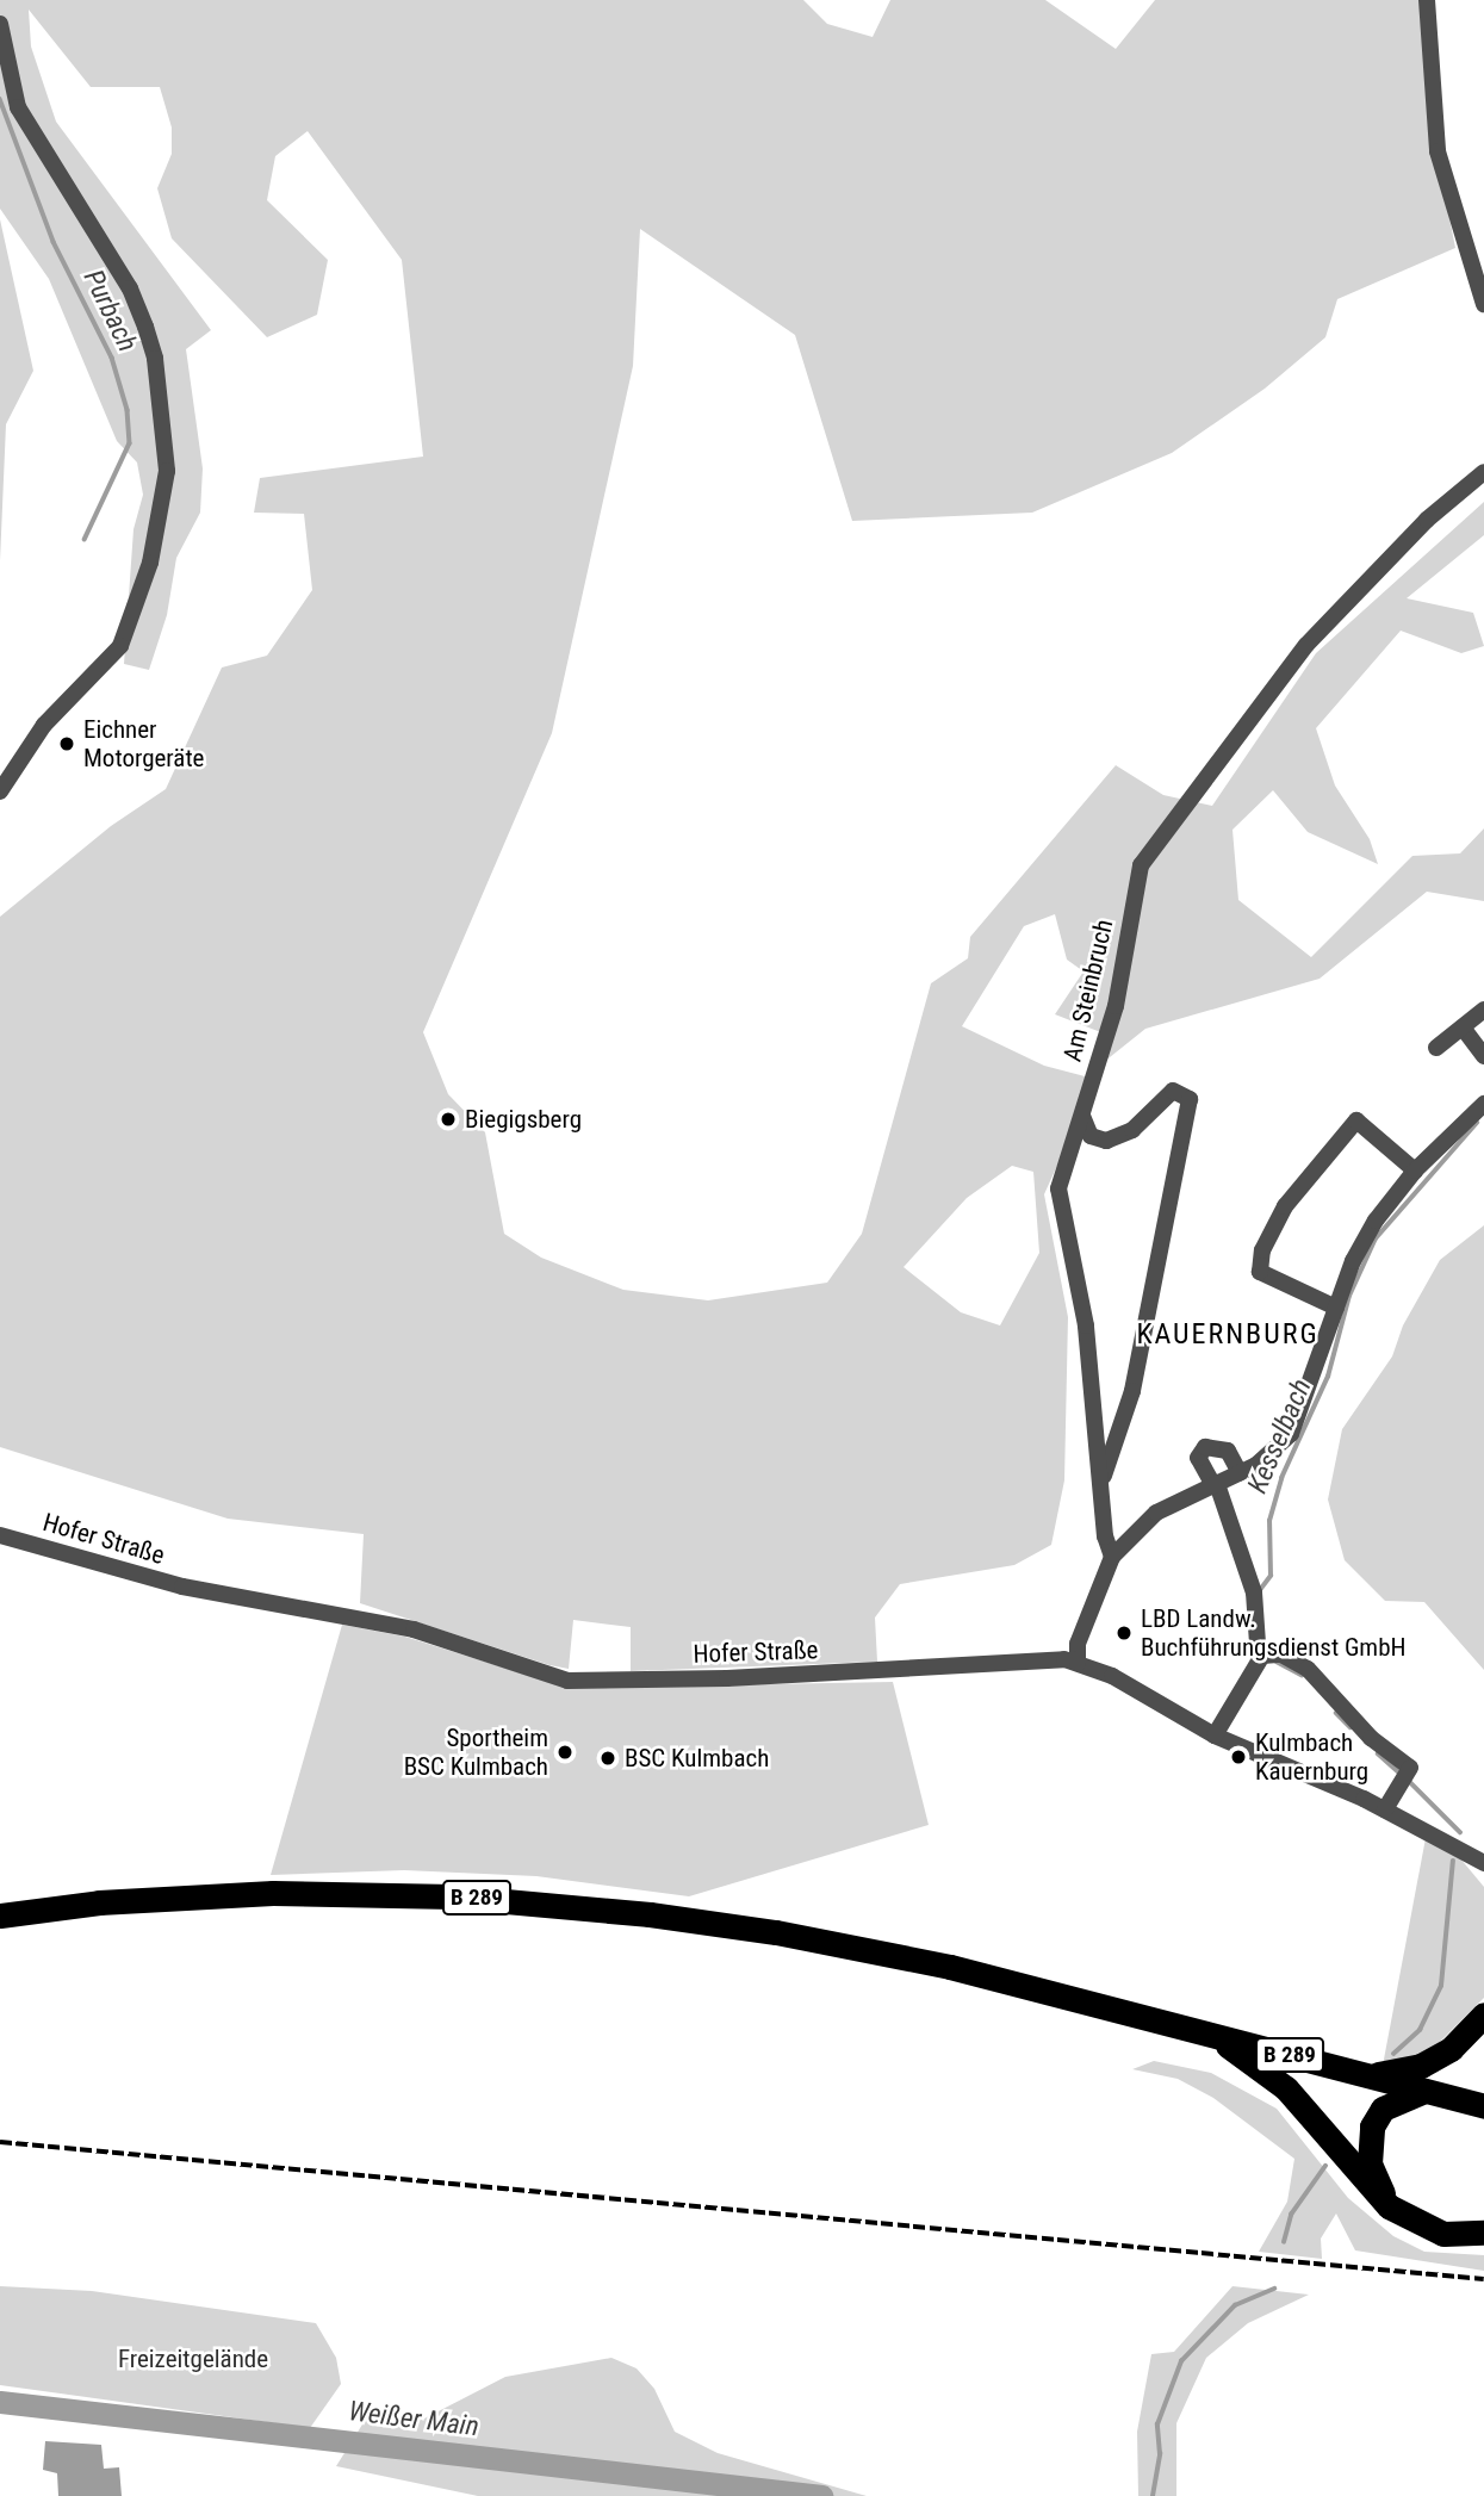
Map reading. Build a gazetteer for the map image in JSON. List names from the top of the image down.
{
  "streets": {
    "highway": ["B 289"],
    "street": ["Am Steinbruch", "Hofer Straße"]
  },
  "districts": ["KAUERNBURG"],
  "water": ["Purbach", "Kesselbach", "Weißer Main"],
  "parks": ["Freizeitgelände"],
  "places": [
    "Eichner Motorgeräte",
    "Biegigsberg",
    "LBD Landw. Buchführungsdienst GmbH",
    "Sportheim BSC Kulmbach",
    "Kulmbach Kauernburg",
    "BSC Kulmbach"
  ]
}
